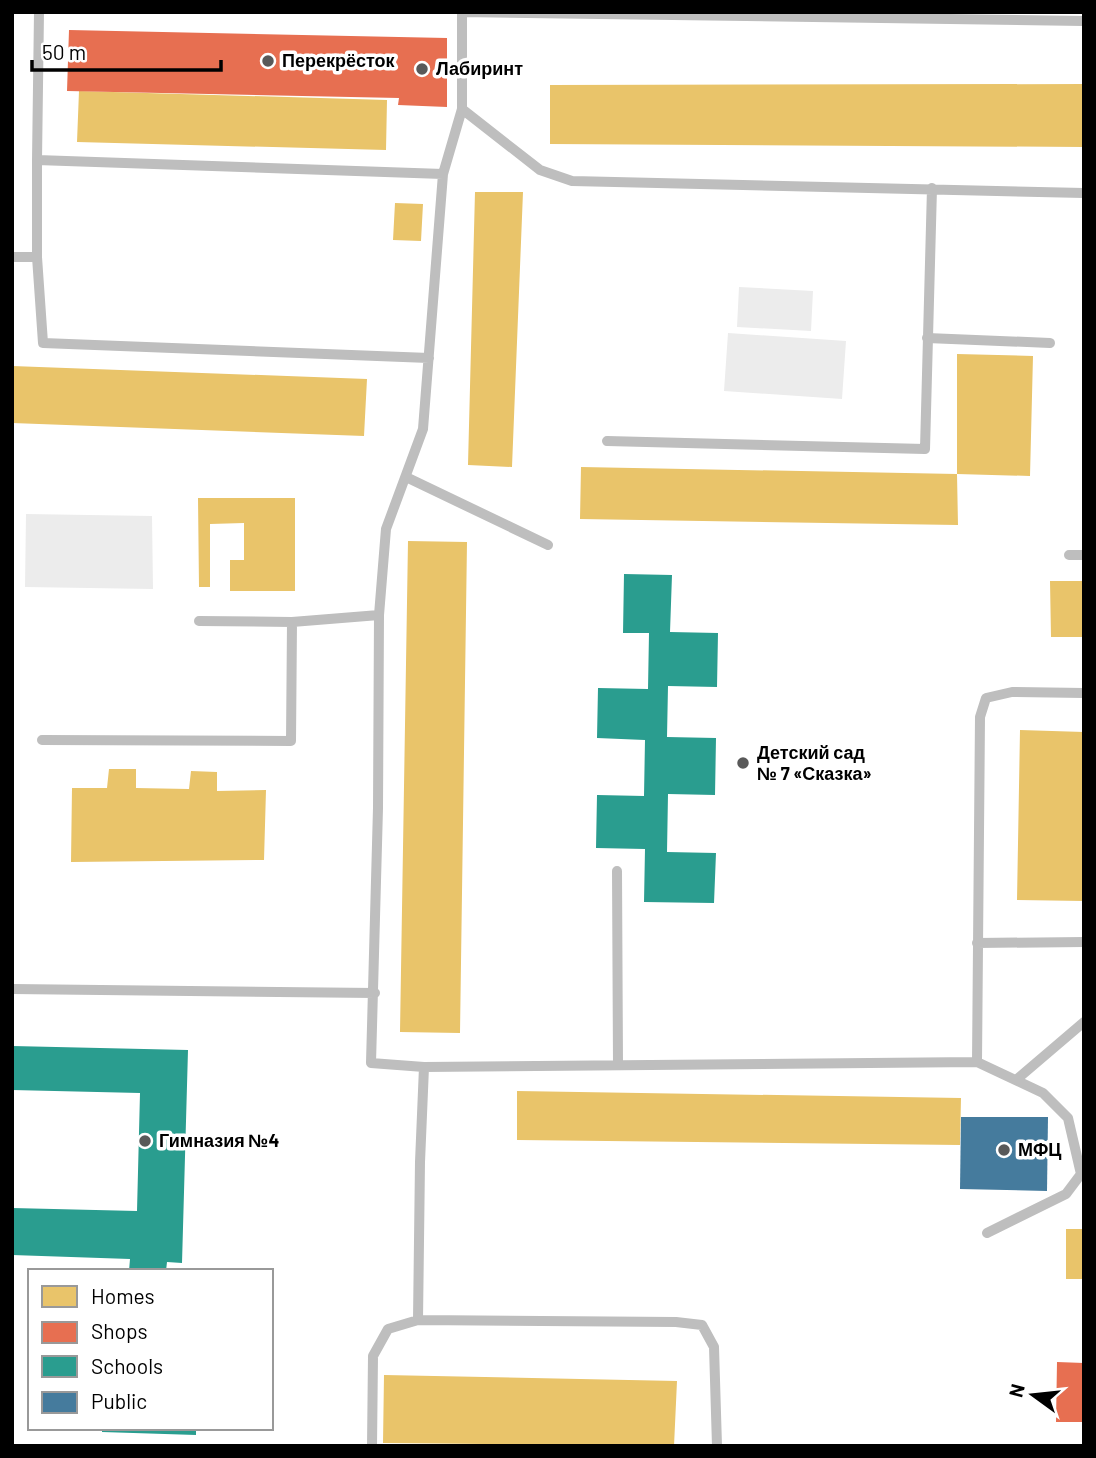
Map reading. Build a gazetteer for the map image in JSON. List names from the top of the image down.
{
  "places": [
    "Перекрёсток",
    "Лабиринт",
    "Детский сад № 7 «Сказка»",
    "Гимназия №4",
    "МФЦ"
  ],
  "legend": [
    "Homes",
    "Shops",
    "Schools",
    "Public"
  ],
  "scale_bar": "50 m",
  "north": "left"
}
